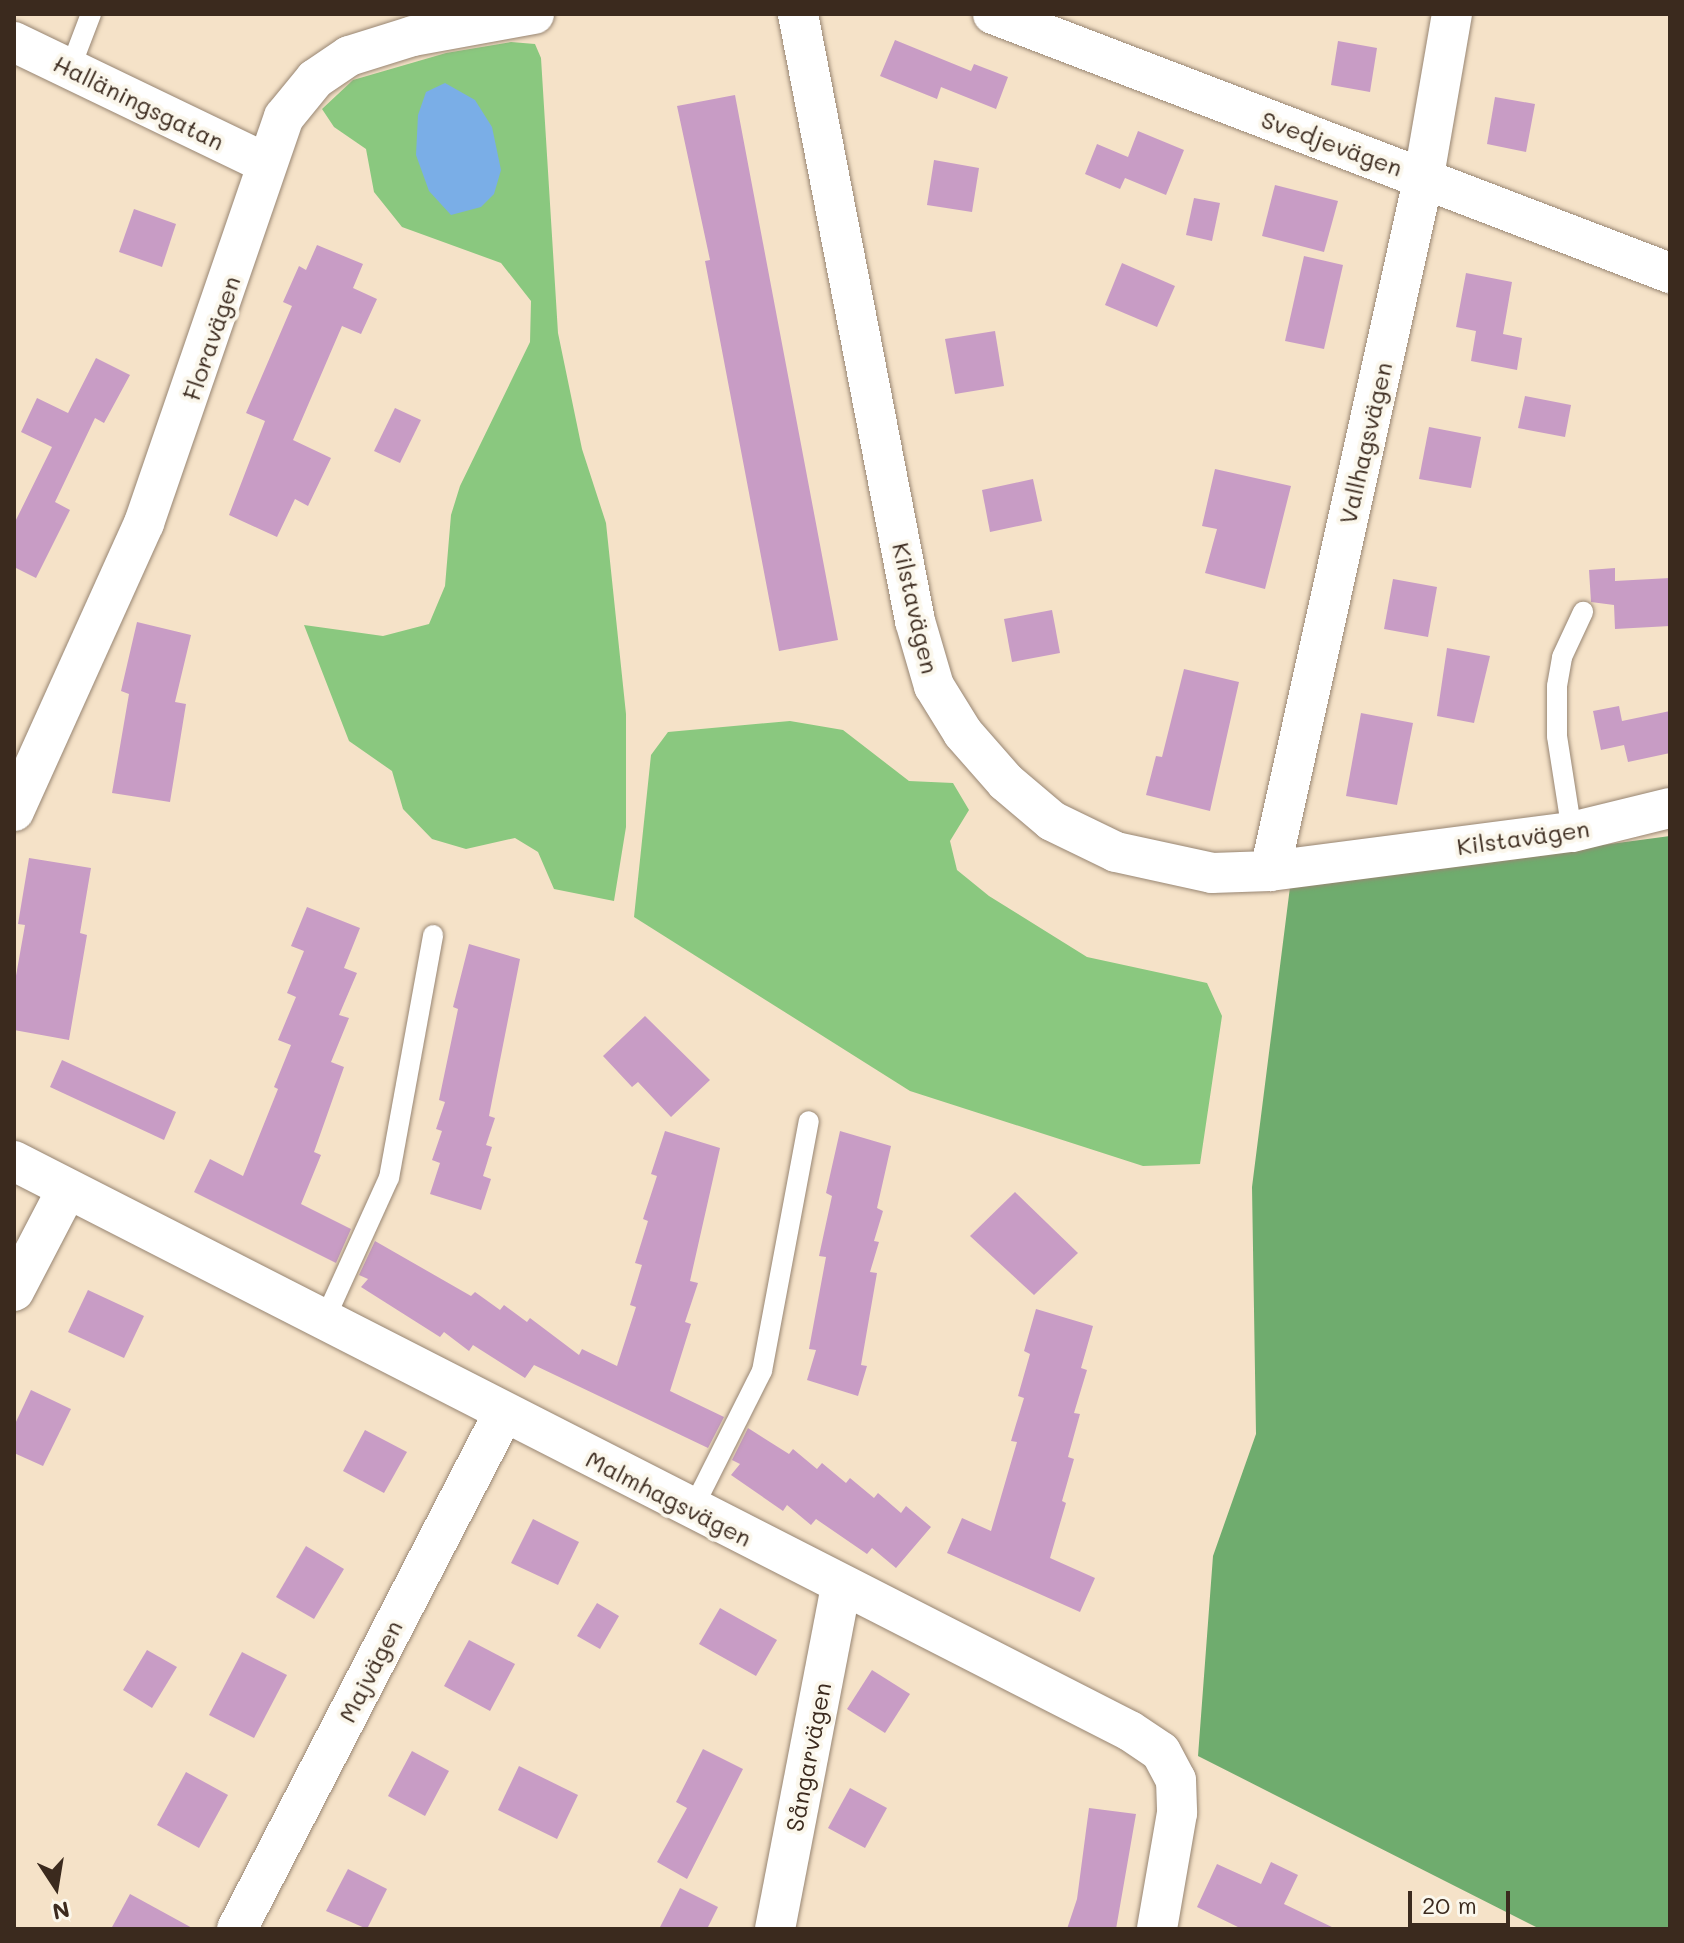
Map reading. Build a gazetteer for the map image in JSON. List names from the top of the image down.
{
  "streets": {
    "street": [
      "Halläningsgatan",
      "Svedjevägen",
      "Floravägen",
      "Vallhagsvägen",
      "Kilstavägen",
      "Malmhagsvägen",
      "Majvägen",
      "Sångarvägen"
    ]
  },
  "crossings": [
    ["Halläningsgatan", "Floravägen"],
    ["Svedjevägen", "Vallhagsvägen"],
    ["Vallhagsvägen", "Kilstavägen"],
    ["Malmhagsvägen", "Majvägen"],
    ["Malmhagsvägen", "Sångarvägen"]
  ],
  "scale_bar": "20 m",
  "north": "bottom"
}
